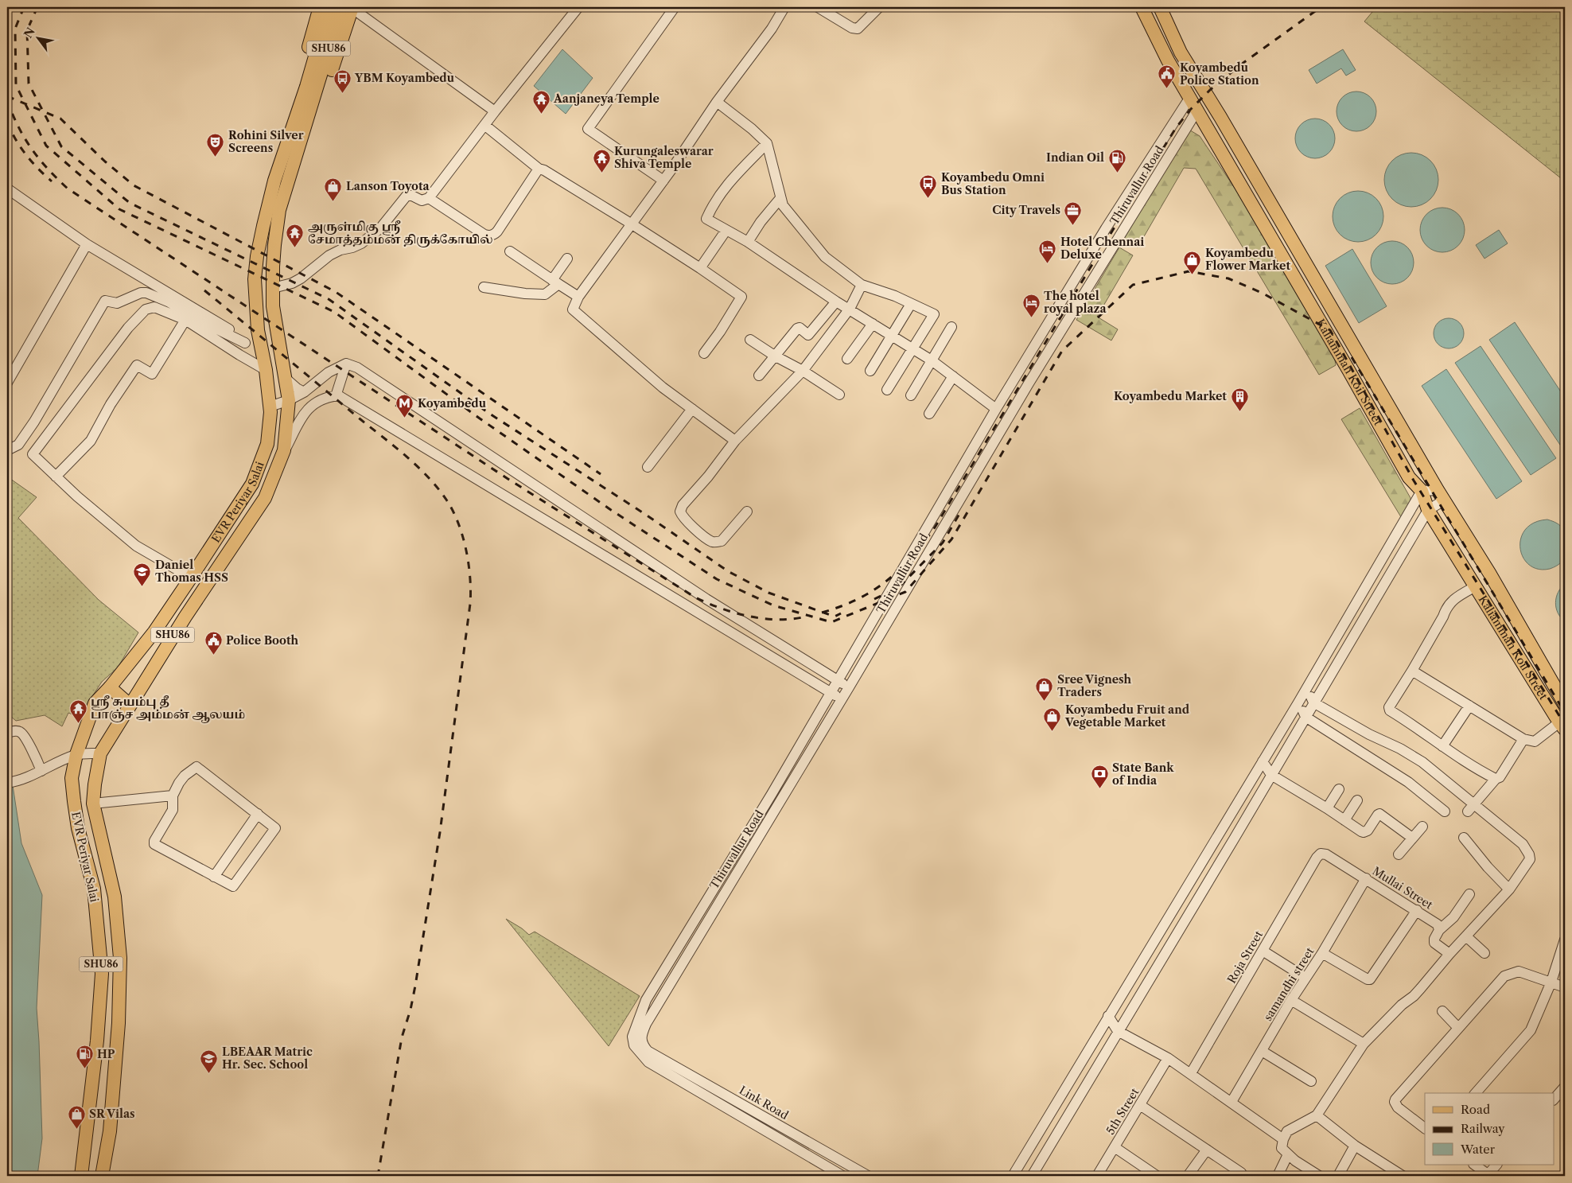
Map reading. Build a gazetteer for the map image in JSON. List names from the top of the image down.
{
  "streets": {
    "main road": ["SHU86", "Kaliamman Koil Street", "EVR Periyar Salai"],
    "street": [
      "Thiruvallur Road",
      "Mullai Street",
      "Roja Street",
      "samandhi street",
      "Link Road",
      "5th Street"
    ]
  },
  "crossings": [
    ["SHU86", "EVR Periyar Salai"],
    ["Thiruvallur Road", "Kaliamman Koil Street"],
    ["Thiruvallur Road", "Link Road"],
    ["Mullai Street", "Roja Street"],
    ["Mullai Street", "samandhi street"]
  ],
  "places": {
    "public building": ["Koyambedu Police Station", "Police Booth"],
    "bus stop": ["YBM Koyambedu", "Koyambedu Omni Bus Station"],
    "temple": [
      "Aanjaneya Temple",
      "Kurungaleswarar Shiva Temple",
      "அருள்மிகு ஸ்ரீ சேமாத்தம்மன் திருக்கோயில்",
      "ஶ்ரீ சுயம்பு தீ பாஞ்ச அம்மன் ஆலயம்"
    ],
    "theatre": ["Rohini Silver Screens"],
    "fuel station": ["Indian Oil", "HP"],
    "shop": [
      "Lanson Toyota",
      "Koyambedu Flower Market",
      "Sree Vignesh Traders",
      "Koyambedu Fruit and Vegetable Market",
      "SR Vilas"
    ],
    "office": ["City Travels"],
    "hotel": ["Hotel Chennai Deluxe", "The hotel royal plaza"],
    "building": ["Koyambedu Market"],
    "metro station": ["Koyambedu"],
    "school or university": ["Daniel Thomas HSS", "LBEAAR Matric Hr. Sec. School"],
    "bank": ["State Bank of India"]
  },
  "legend": ["Road", "Railway", "Water"],
  "north": "top left"
}
